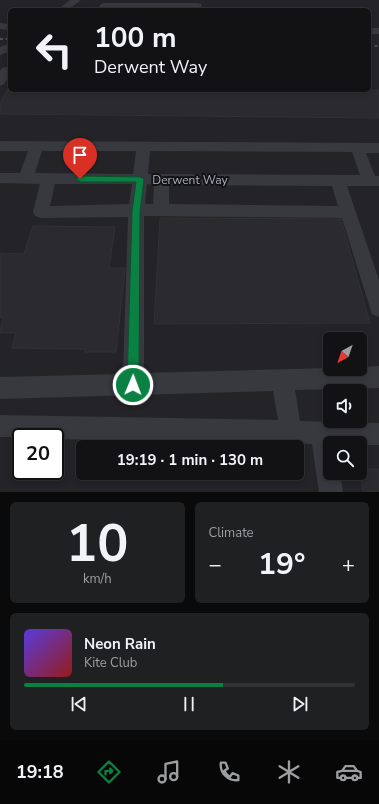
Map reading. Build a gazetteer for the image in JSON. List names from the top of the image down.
{
  "streets": {
    "street": ["Derwent Way"]
  },
  "north": "bottom left",
  "page": {
    "turn": ["100 m", "Derwent Way"],
    "limit": "20",
    "trip": "19:19 · 1 min · 130 m",
    "tile": [
      ["10", "km/h"],
      "Climate"
    ],
    "heat": ["−", "19°", "+"],
    "song": ["Neon Rain", "Kite Club"],
    "tabs": "19:18"
  }
}
